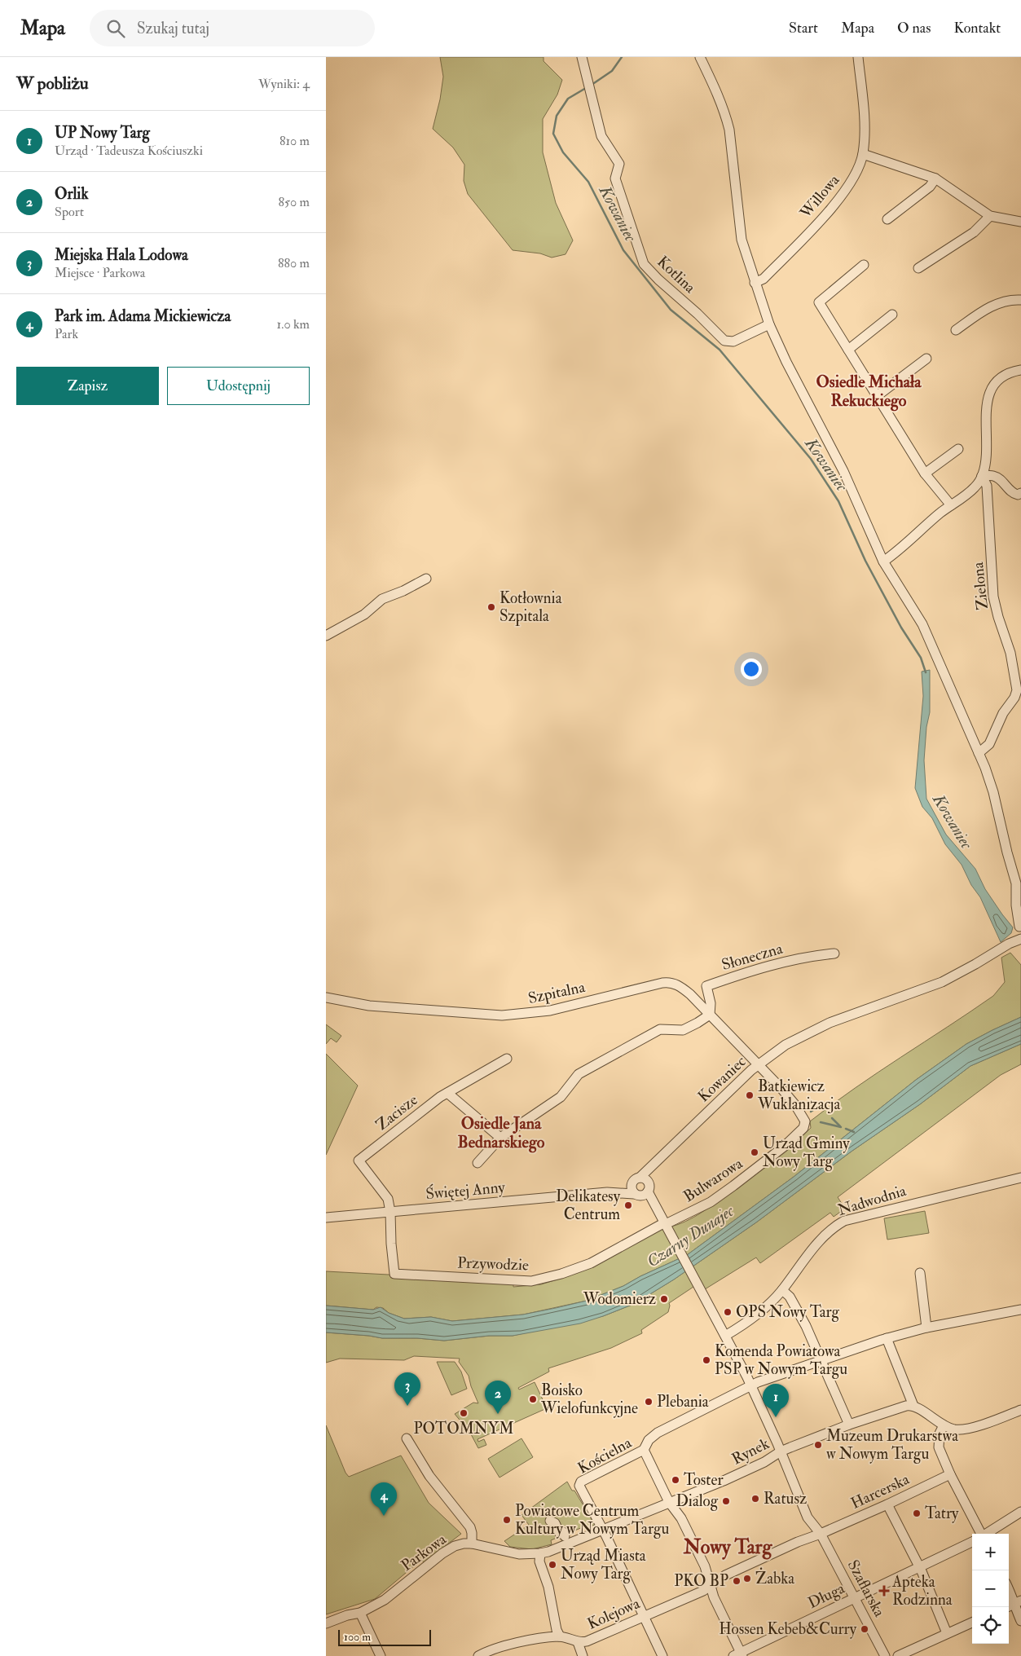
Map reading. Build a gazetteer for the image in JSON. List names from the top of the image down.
{
  "streets": {
    "street": [
      "Willowa",
      "Kotlina",
      "Zielona",
      "Słoneczna",
      "Szpitalna",
      "Kowaniec",
      "Zacisze",
      "Bulwarowa",
      "Świętej Anny",
      "Nadwodnia",
      "Przywodzie",
      "Rynek",
      "Kościelna",
      "Harcerska",
      "Parkowa",
      "Szaflarska",
      "Długa",
      "Kolejowa"
    ]
  },
  "crossings": [
    ["Willowa", "Kowaniec"],
    ["Kotlina", "Kowaniec"],
    ["Zielona", "Kowaniec"],
    ["Słoneczna", "Szpitalna"],
    ["Szpitalna", "Kowaniec"],
    ["Szpitalna", "Bulwarowa"],
    ["Kowaniec", "Bulwarowa"],
    ["Kowaniec", "Świętej Anny"],
    ["Zacisze", "Świętej Anny"],
    ["Zacisze", "Przywodzie"],
    ["Bulwarowa", "Przywodzie"],
    ["Świętej Anny", "Przywodzie"],
    ["Rynek", "Kościelna"],
    ["Rynek", "Harcerska"],
    ["Rynek", "Parkowa"],
    ["Rynek", "Szaflarska"],
    ["Harcerska", "Szaflarska"],
    ["Szaflarska", "Długa"]
  ],
  "districts": ["Osiedle Michała Rekuckiego", "Osiedle Jana Bednarskiego", "Nowy Targ"],
  "water": ["Kowaniec", "Czarny Dunajec"],
  "places": {
    "other": [
      "Kotłownia Szpitala",
      "Batkiewicz Wuklanizacja",
      "Urząd Gminy Nowy Targ",
      "Delikatesy Centrum",
      "Wodomierz",
      "OPS Nowy Targ",
      "Komenda Powiatowa PSP w Nowym Targu",
      "Boisko Wielofunkcyjne",
      "Plebania",
      "POTOMNYM",
      "Muzeum Drukarstwa w Nowym Targu",
      "Toster",
      "Ratusz",
      "Dialog",
      "Tatry",
      "Powiatowe Centrum Kultury w Nowym Targu",
      "Urząd Miasta Nowy Targ",
      "Żabka",
      "PKO BP",
      "Hossen Kebeb&Curry"
    ],
    "health": ["Apteka Rodzinna"]
  },
  "scale_bar": "100 m",
  "page": {
    "header": "Mapa",
    "search": "Szukaj tutaj",
    "nav": [
      "Start",
      "Mapa",
      "O nas",
      "Kontakt"
    ],
    "heading": ["W pobliżu", "Wyniki: 4"],
    "list": [
      {
        "mark": "1",
        "name": "UP Nowy Targ",
        "note": "Urząd · Tadeusza Kościuszki",
        "value": "810 m"
      },
      {
        "mark": "2",
        "name": "Orlik",
        "note": "Sport",
        "value": "850 m"
      },
      {
        "mark": "3",
        "name": "Miejska Hala Lodowa",
        "note": "Miejsce · Parkowa",
        "value": "880 m"
      },
      {
        "mark": "4",
        "name": "Park im. Adama Mickiewicza",
        "note": "Park",
        "value": "1.0 km"
      }
    ],
    "buttons": ["Zapisz", "Udostępnij"],
    "pins": [
      "3",
      "2",
      "1",
      "4"
    ],
    "map_buttons": ["+", "−"],
    "scale": "100 m"
  }
}
